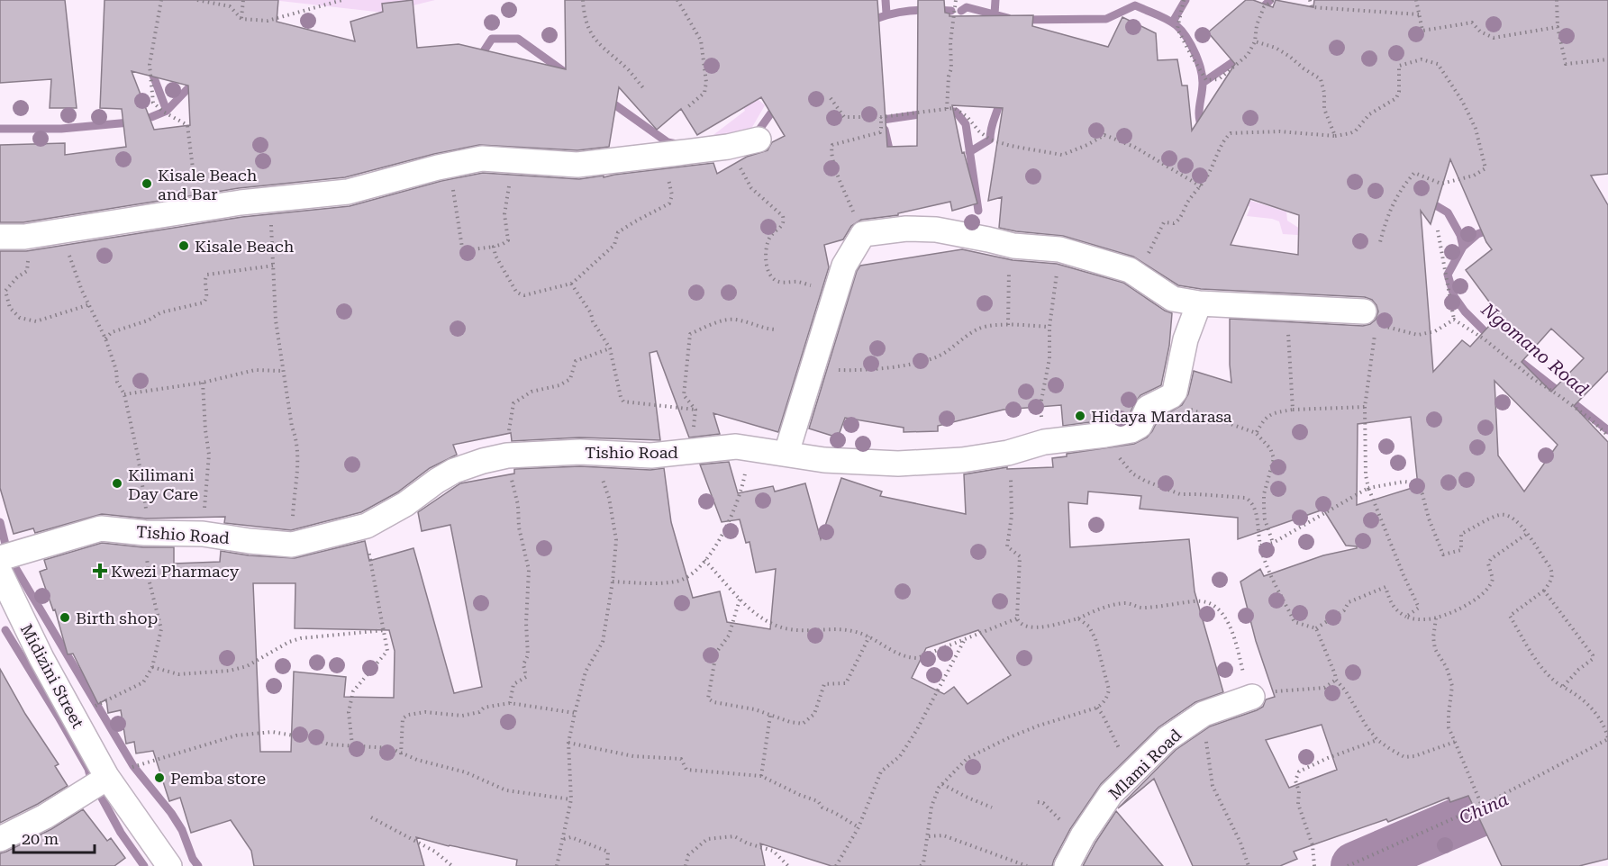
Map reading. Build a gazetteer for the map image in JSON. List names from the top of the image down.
{
  "streets": {
    "street": ["Tishio Road", "Midizini Street", "Mlami Road"]
  },
  "water": ["Ngomano Road", "China"],
  "places": {
    "other": [
      "Kisale Beach and Bar",
      "Kisale Beach",
      "Hidaya Mardarasa",
      "Kilimani Day Care",
      "Birth shop",
      "Pemba store"
    ],
    "health": ["Kwezi Pharmacy"]
  },
  "scale_bar": "20 m"
}
